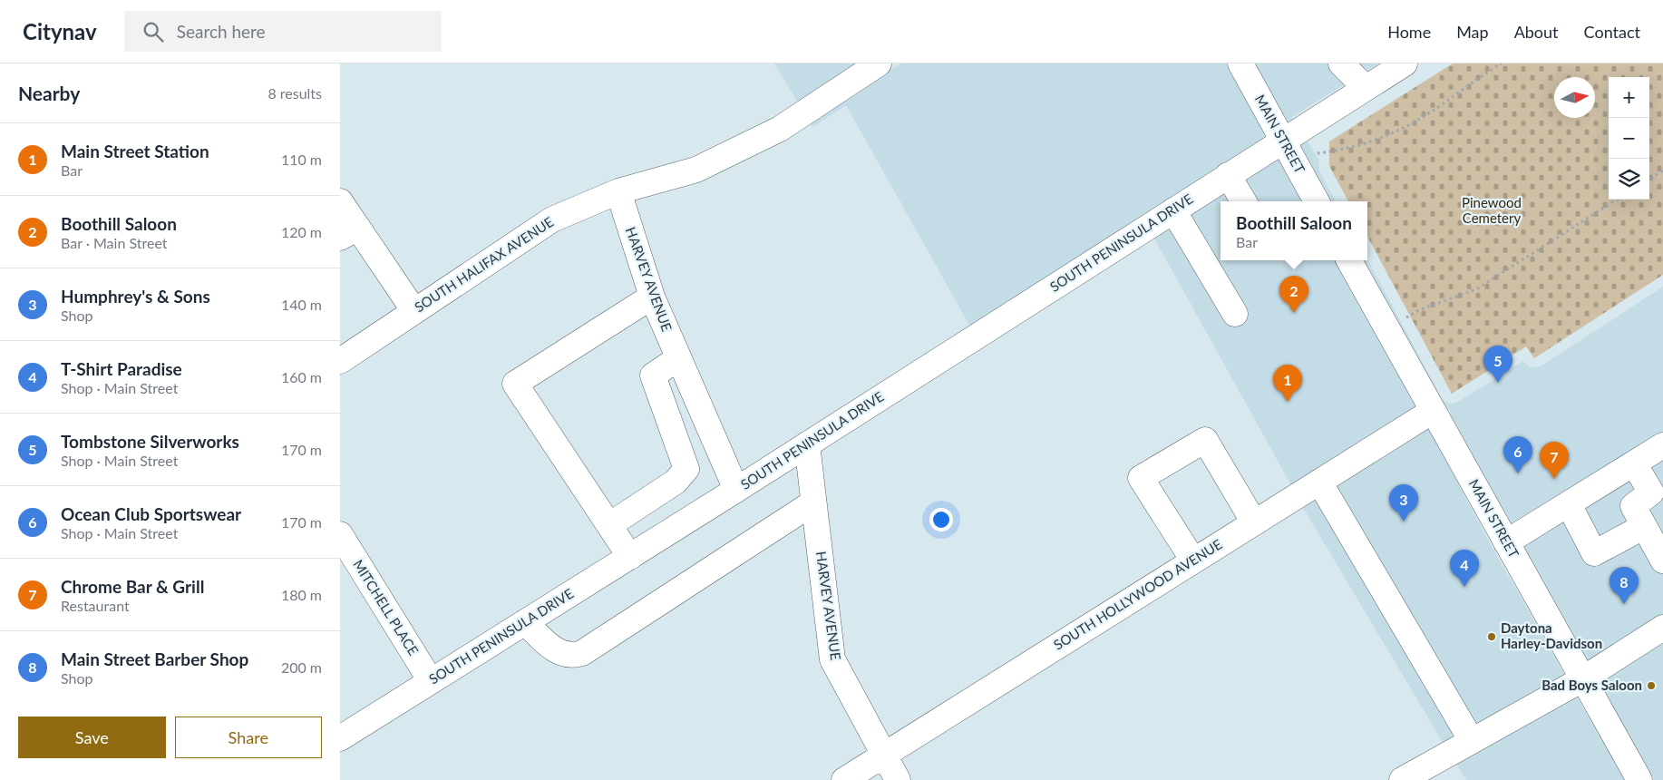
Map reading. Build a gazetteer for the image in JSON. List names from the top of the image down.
{
  "streets": {
    "street": [
      "MAIN STREET",
      "SOUTH PENINSULA DRIVE",
      "SOUTH HALIFAX AVENUE",
      "HARVEY AVENUE",
      "SOUTH HOLLYWOOD AVENUE",
      "MITCHELL PLACE"
    ]
  },
  "crossings": [
    ["MAIN STREET", "SOUTH PENINSULA DRIVE"],
    ["MAIN STREET", "SOUTH HOLLYWOOD AVENUE"],
    ["SOUTH PENINSULA DRIVE", "HARVEY AVENUE"],
    ["SOUTH PENINSULA DRIVE", "MITCHELL PLACE"],
    ["SOUTH HALIFAX AVENUE", "HARVEY AVENUE"],
    ["HARVEY AVENUE", "SOUTH HOLLYWOOD AVENUE"]
  ],
  "parks": ["Pinewood Cemetery"],
  "places": ["Daytona Harley-Davidson", "Bad Boys Saloon"],
  "north": "right",
  "page": {
    "header": "Citynav",
    "search": "Search here",
    "nav": [
      "Home",
      "Map",
      "About",
      "Contact"
    ],
    "heading": ["Nearby", "8 results"],
    "map_buttons": ["+", "−"],
    "list": [
      {
        "mark": "1",
        "name": "Main Street Station",
        "note": "Bar",
        "value": "110 m"
      },
      {
        "mark": "2",
        "name": "Boothill Saloon",
        "note": "Bar · Main Street",
        "value": "120 m"
      },
      {
        "mark": "3",
        "name": "Humphrey's & Sons",
        "note": "Shop",
        "value": "140 m"
      },
      {
        "mark": "4",
        "name": "T-Shirt Paradise",
        "note": "Shop · Main Street",
        "value": "160 m"
      },
      {
        "mark": "5",
        "name": "Tombstone Silverworks",
        "note": "Shop · Main Street",
        "value": "170 m"
      },
      {
        "mark": "6",
        "name": "Ocean Club Sportswear",
        "note": "Shop · Main Street",
        "value": "170 m"
      },
      {
        "mark": "7",
        "name": "Chrome Bar & Grill",
        "note": "Restaurant",
        "value": "180 m"
      },
      {
        "mark": "8",
        "name": "Main Street Barber Shop",
        "note": "Shop",
        "value": "200 m"
      }
    ],
    "popup": ["Boothill Saloon", "Bar"],
    "pins": [
      "2",
      "5",
      "1",
      "6",
      "7",
      "3",
      "4",
      "8"
    ],
    "buttons": ["Save", "Share"]
  }
}
